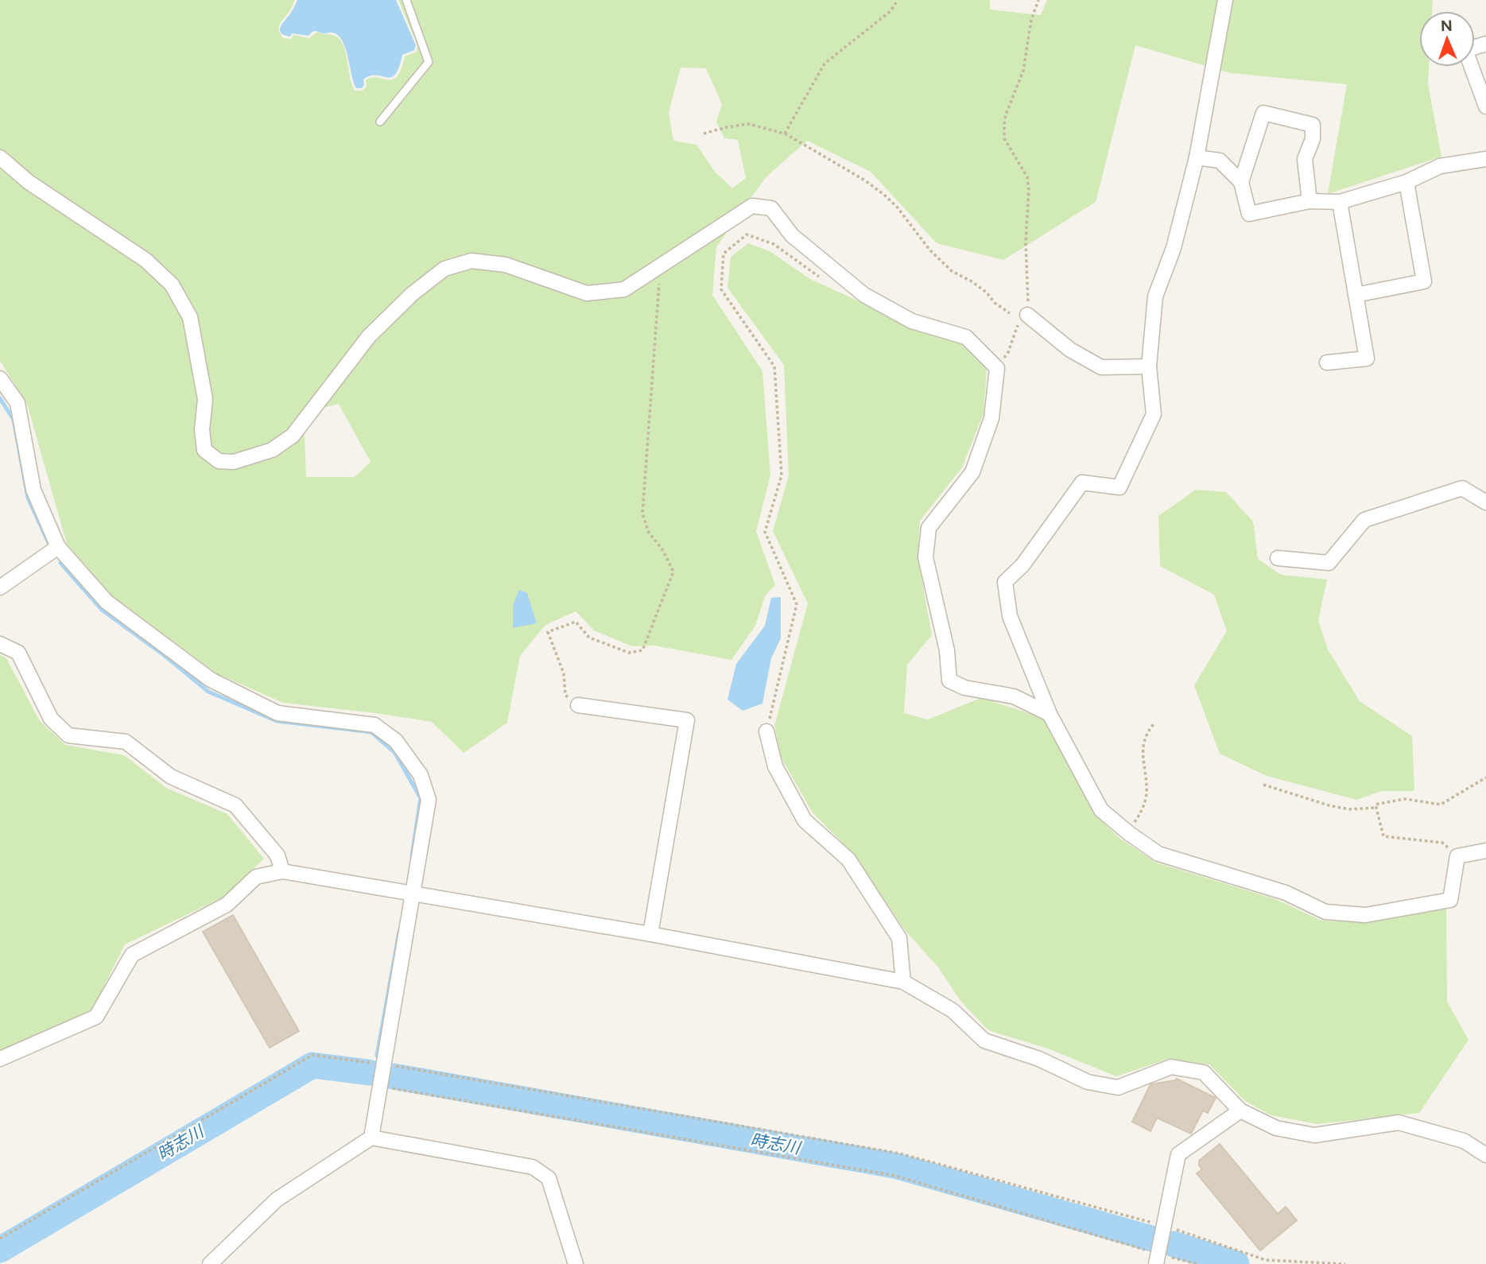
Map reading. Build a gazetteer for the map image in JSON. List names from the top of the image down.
{
  "water": ["時志川"],
  "north": "top"
}
